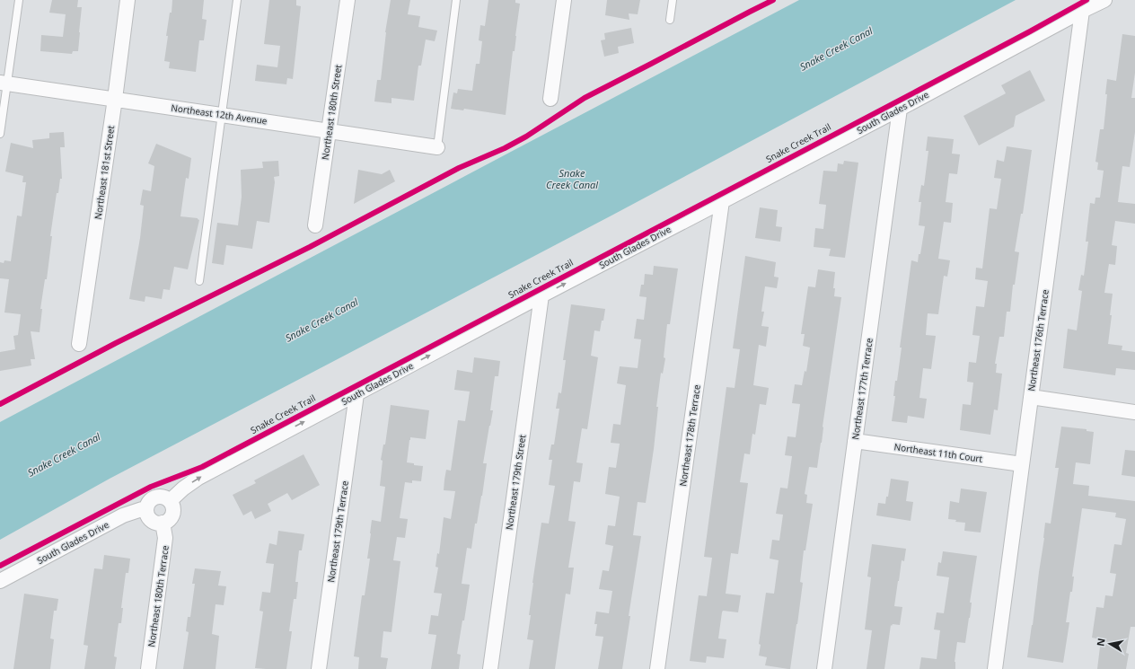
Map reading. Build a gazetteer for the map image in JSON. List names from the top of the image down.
{
  "streets": {
    "street": [
      "Northeast 180th Street",
      "South Glades Drive",
      "Northeast 12th Avenue",
      "Northeast 181st Street",
      "Northeast 176th Terrace",
      "Northeast 177th Terrace",
      "Northeast 178th Terrace",
      "Northeast 11th Court",
      "Northeast 179th Street",
      "Northeast 179th Terrace",
      "Northeast 180th Terrace"
    ],
    "cycle path": ["Snake Creek Trail"]
  },
  "crossings": [
    ["Northeast 180th Street", "Northeast 12th Avenue"],
    ["South Glades Drive", "Northeast 176th Terrace"],
    ["South Glades Drive", "Northeast 177th Terrace"],
    ["South Glades Drive", "Northeast 178th Terrace"],
    ["South Glades Drive", "Northeast 179th Street"],
    ["South Glades Drive", "Northeast 179th Terrace"],
    ["South Glades Drive", "Northeast 180th Terrace"],
    ["Northeast 12th Avenue", "Northeast 181st Street"],
    ["Northeast 176th Terrace", "Northeast 11th Court"],
    ["Northeast 177th Terrace", "Northeast 11th Court"]
  ],
  "one_way": ["South Glades Drive"],
  "water": ["Snake Creek Canal"],
  "north": "left"
}
